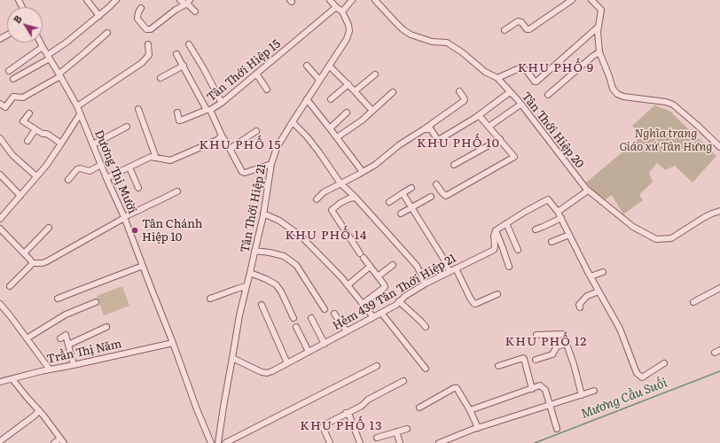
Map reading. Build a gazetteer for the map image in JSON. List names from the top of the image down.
{
  "streets": {
    "street": [
      "Tân Thới Hiệp 15",
      "Tân Thới Hiệp 20",
      "Dương Thị Mười",
      "Tân Thới Hiệp 21",
      "Hẻm 439 Tân Thới Hiệp 21",
      "Trần Thị Năm"
    ]
  },
  "crossings": [
    ["Tân Thới Hiệp 15", "Tân Thới Hiệp 21"],
    ["Dương Thị Mười", "Trần Thị Năm"],
    ["Tân Thới Hiệp 21", "Hẻm 439 Tân Thới Hiệp 21"]
  ],
  "districts": [
    "KHU PHỐ 9",
    "KHU PHỐ 10",
    "KHU PHỐ 15",
    "KHU PHỐ 14",
    "KHU PHỐ 12",
    "KHU PHỐ 13"
  ],
  "water": ["Mương Cầu Suối"],
  "parks": ["Nghĩa trang Giáo xứ Tân Hưng"],
  "places": ["Tân Chánh Hiệp 10"],
  "north": "top left"
}
